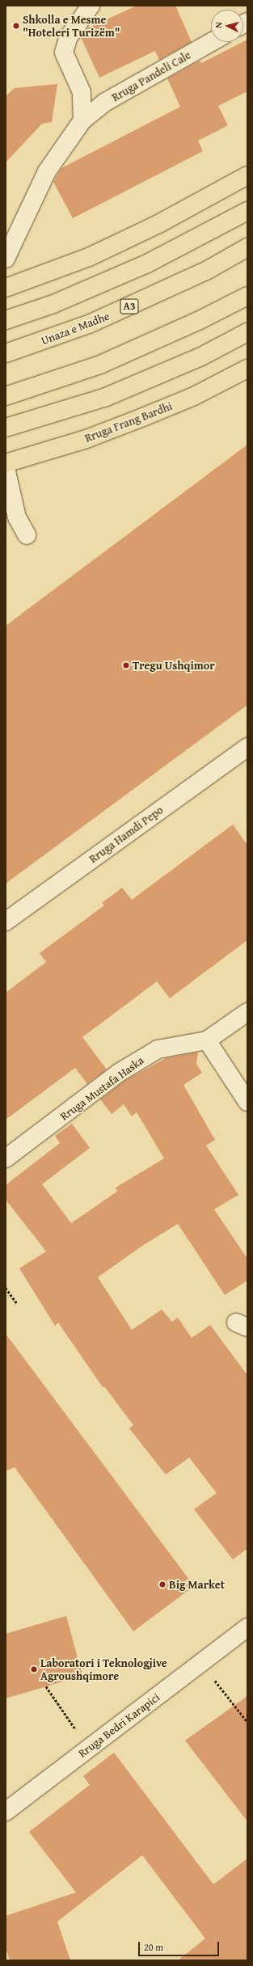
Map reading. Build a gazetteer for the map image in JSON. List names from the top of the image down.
{
  "streets": {
    "main road": ["A3", "Unaza e Madhe", "Rruga Frang Bardhi"],
    "street": [
      "Rruga Pandeli Cale",
      "Rruga Hamdi Pepo",
      "Rruga Mustafa Haska",
      "Rruga Bedri Karapici"
    ]
  },
  "places": [
    "Shkolla e Mesme \"Hoteleri Turizëm\"",
    "Tregu Ushqimor",
    "Big Market",
    "Laboratori i Teknologjive Agroushqimore"
  ],
  "scale_bar": "20 m",
  "north": "left"
}
